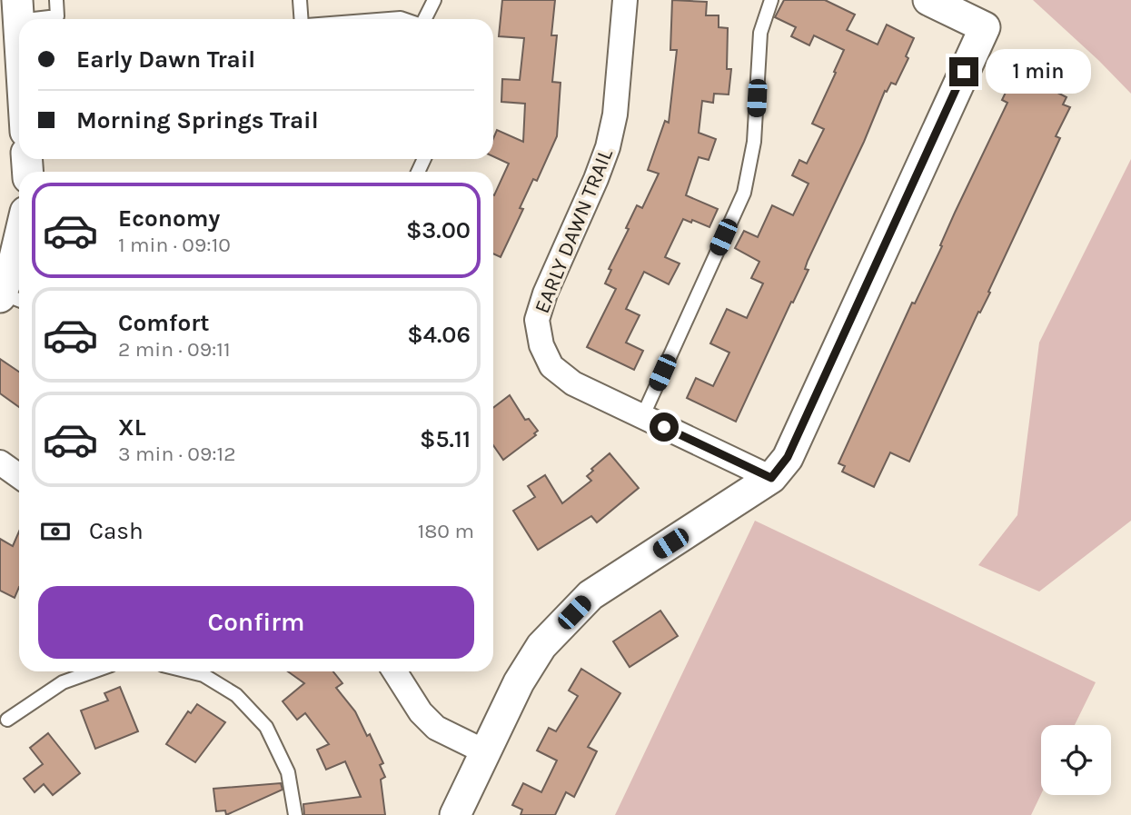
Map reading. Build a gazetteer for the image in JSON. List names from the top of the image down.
{
  "streets": {
    "street": ["EARLY DAWN TRAIL"]
  },
  "page": {
    "banner": ["Early Dawn Trail", "Morning Springs Trail"],
    "bubble": "1 min",
    "list": [
      {
        "name": "Economy",
        "note": "1 min · 09:10",
        "value": "$3.00"
      },
      {
        "name": "Comfort",
        "note": "2 min · 09:11",
        "value": "$4.06"
      },
      {
        "name": "XL",
        "note": "3 min · 09:12",
        "value": "$5.11"
      }
    ],
    "pay": ["Cash", "180 m"],
    "buttons": "Confirm"
  }
}
